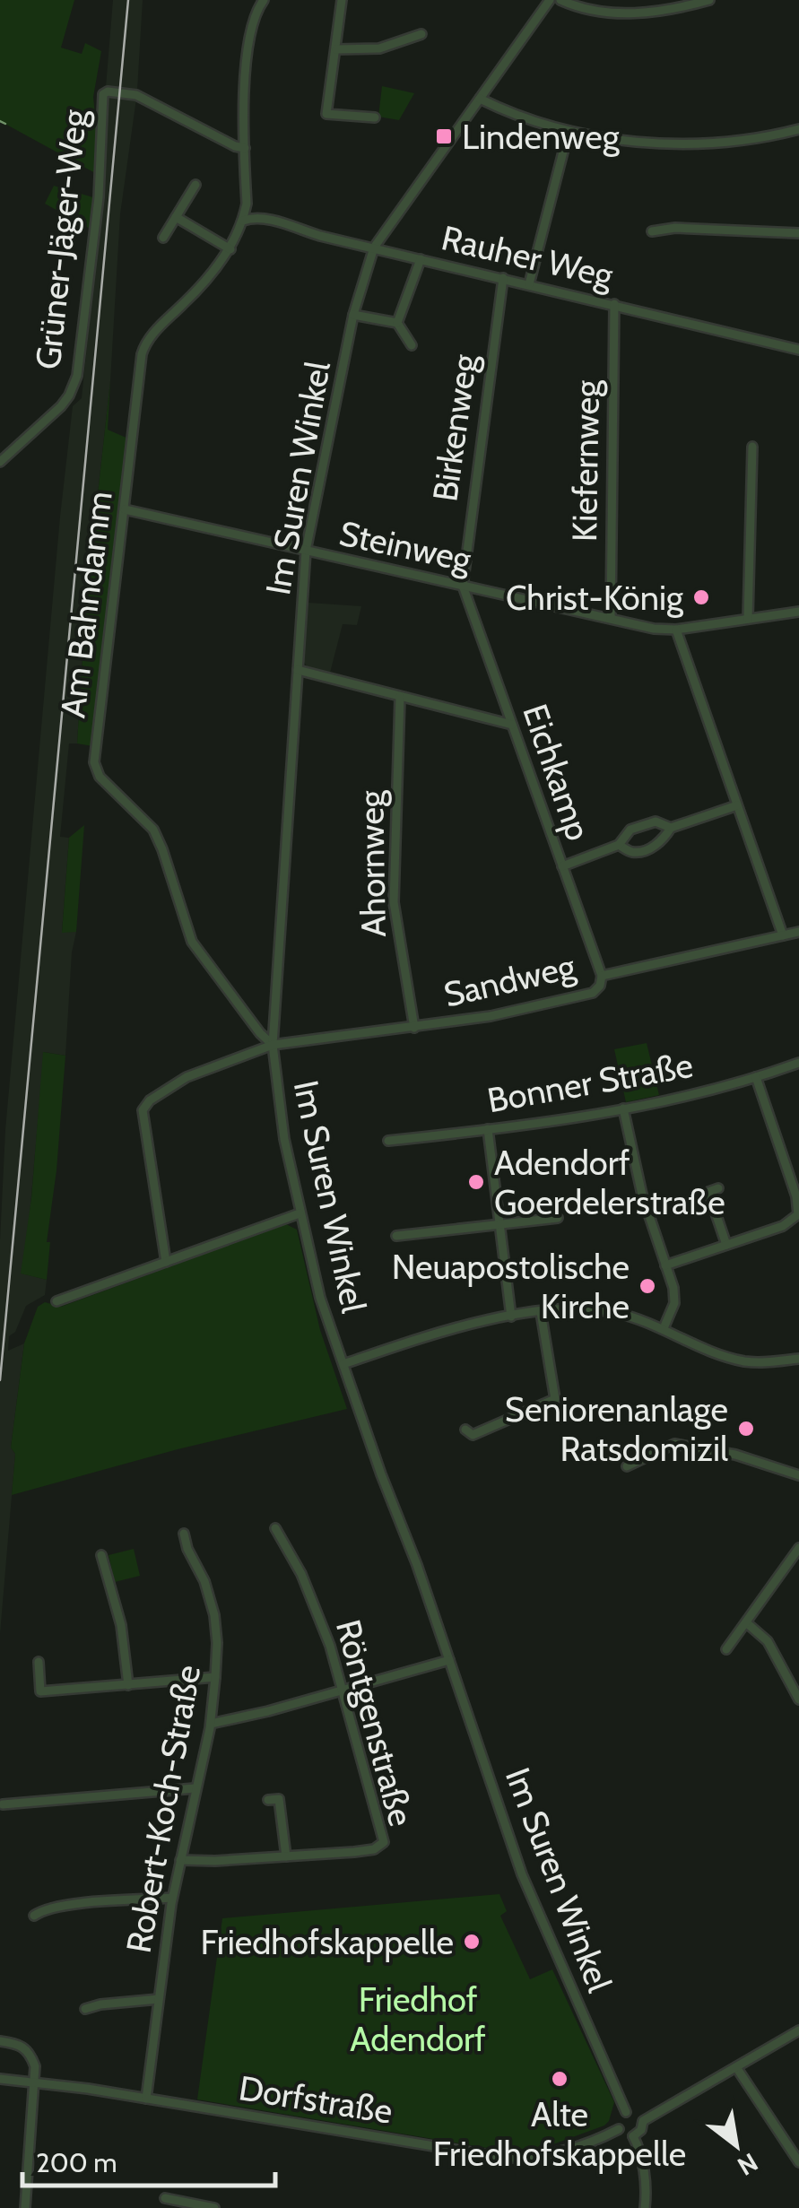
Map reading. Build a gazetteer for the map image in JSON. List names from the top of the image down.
{
  "streets": {
    "street": [
      "Grüner-Jäger-Weg",
      "Rauher Weg",
      "Birkenweg",
      "Kiefernweg",
      "Im Suren Winkel",
      "Steinweg",
      "Am Bahndamm",
      "Eichkamp",
      "Ahornweg",
      "Sandweg",
      "Bonner Straße",
      "Röntgenstraße",
      "Robert-Koch-Straße",
      "Dorfstraße"
    ]
  },
  "crossings": [
    ["Grüner-Jäger-Weg", "Am Bahndamm"],
    ["Rauher Weg", "Birkenweg"],
    ["Rauher Weg", "Kiefernweg"],
    ["Rauher Weg", "Im Suren Winkel"],
    ["Rauher Weg", "Am Bahndamm"],
    ["Birkenweg", "Steinweg"],
    ["Birkenweg", "Eichkamp"],
    ["Kiefernweg", "Steinweg"],
    ["Im Suren Winkel", "Steinweg"],
    ["Im Suren Winkel", "Am Bahndamm"],
    ["Im Suren Winkel", "Sandweg"],
    ["Im Suren Winkel", "Dorfstraße"],
    ["Steinweg", "Am Bahndamm"],
    ["Steinweg", "Eichkamp"],
    ["Am Bahndamm", "Sandweg"],
    ["Eichkamp", "Sandweg"],
    ["Ahornweg", "Sandweg"],
    ["Röntgenstraße", "Robert-Koch-Straße"],
    ["Robert-Koch-Straße", "Dorfstraße"]
  ],
  "parks": ["Friedhof Adendorf"],
  "places": {
    "transit": ["Lindenweg"],
    "other": [
      "Christ-König",
      "Adendorf Goerdelerstraße",
      "Neuapostolische Kirche",
      "Seniorenanlage Ratsdomizil",
      "Friedhofskappelle",
      "Alte Friedhofskappelle"
    ]
  },
  "scale_bar": "200 m",
  "north": "bottom right"
}
